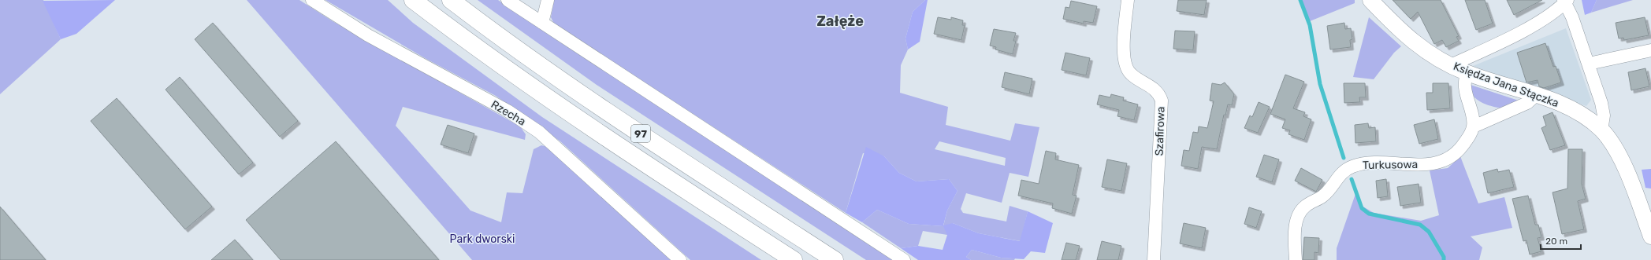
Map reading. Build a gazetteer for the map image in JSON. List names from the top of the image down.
{
  "streets": {
    "main road": ["97"],
    "street": [
      "Księdza Jana Stączka",
      "Rzecha",
      "Szafirowa",
      "Turkusowa"
    ]
  },
  "districts": ["Załęże"],
  "parks": ["Park dworski"],
  "scale_bar": "20 m"
}
